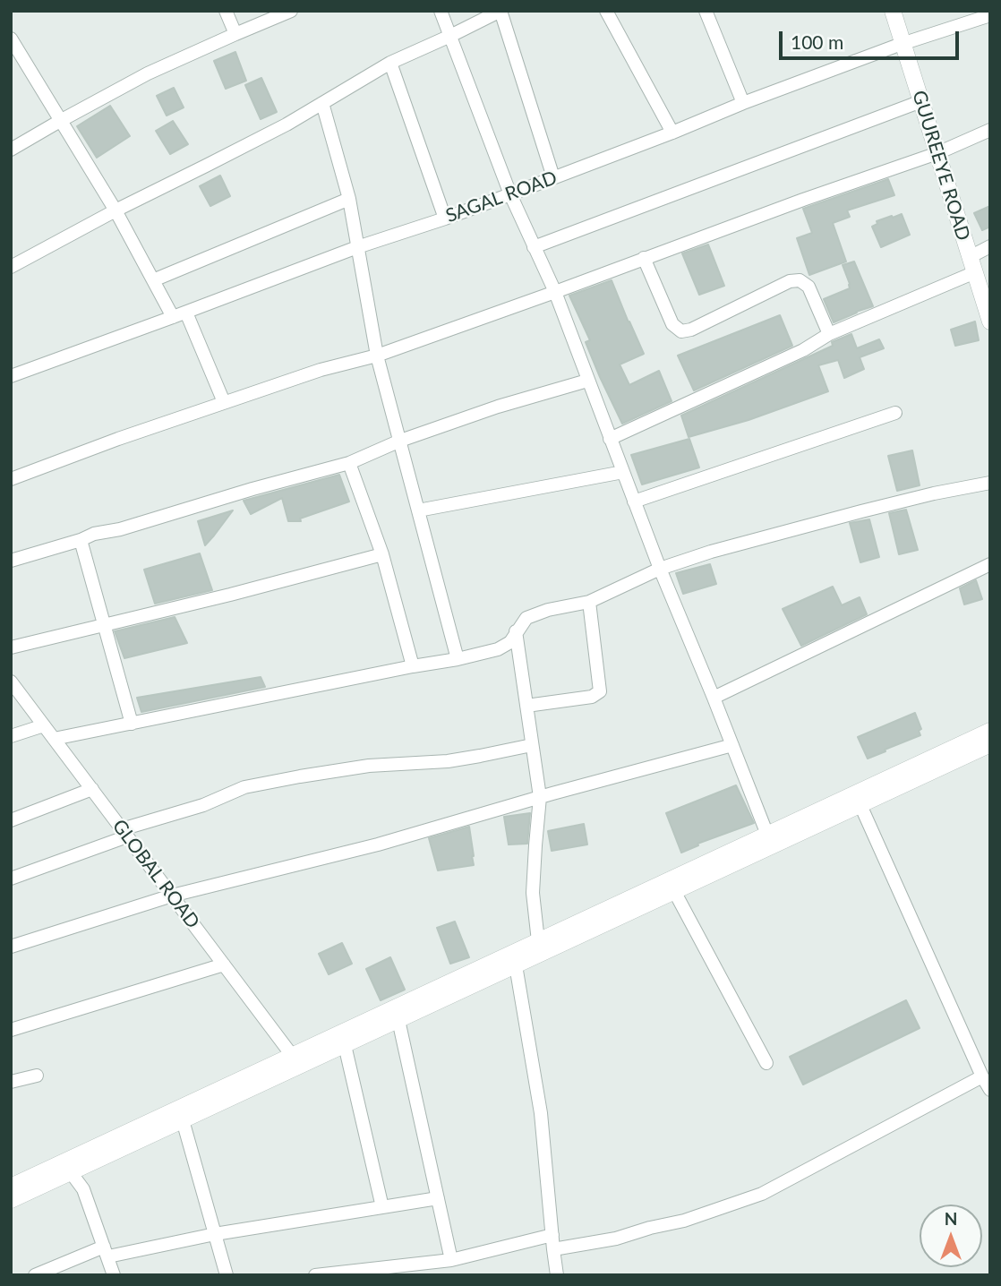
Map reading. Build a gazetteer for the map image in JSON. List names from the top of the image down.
{
  "streets": {
    "street": ["GUUREEYE ROAD", "SAGAL ROAD", "GLOBAL ROAD"]
  },
  "crossings": [
    ["GUUREEYE ROAD", "SAGAL ROAD"]
  ],
  "scale_bar": "100 m",
  "north": "top"
}
